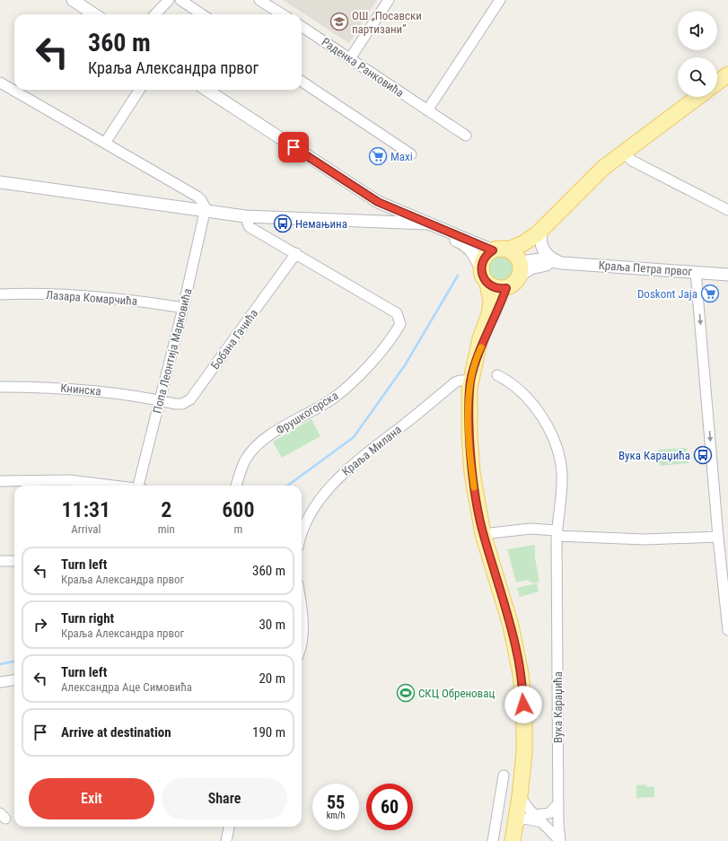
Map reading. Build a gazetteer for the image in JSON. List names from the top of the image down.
{
  "streets": {
    "street": [
      "Раденка Ранковића",
      "Краља Петра првог",
      "Лазара Комарчића",
      "Бобана Гачића",
      "Попа Леонтија Марковића",
      "Книнска",
      "Фрушкогорска",
      "Краља Милана",
      "Вука Караџића"
    ]
  },
  "crossings": [
    ["Лазара Комарчића", "Попа Леонтија Марковића"],
    ["Бобана Гачића", "Попа Леонтија Марковића"],
    ["Бобана Гачића", "Книнска"],
    ["Бобана Гачића", "Фрушкогорска"],
    ["Попа Леонтија Марковића", "Книнска"]
  ],
  "places": {
    "school or university": ["ОШ „Посавски партизани”"],
    "supermarket": ["Maxi", "Doskont Jaja"],
    "bus stop": ["Немањина", "Вука Караџића"],
    "sports": ["СКЦ Обреновац"]
  },
  "page": {
    "turn": ["360 m", "Краља Александра првог"],
    "eta": [
      "11:31",
      "Arrival",
      "2",
      "min",
      "600",
      "m"
    ],
    "list": [
      {
        "name": "Turn left",
        "note": "Краља Александра првог",
        "value": "360 m"
      },
      {
        "name": "Turn right",
        "note": "Краља Александра првог",
        "value": "30 m"
      },
      {
        "name": "Turn left",
        "note": "Александра Аце Симовића",
        "value": "20 m"
      },
      {
        "name": "Arrive at destination",
        "value": "190 m"
      }
    ],
    "buttons": ["Exit", "Share"],
    "speed": "55 km/h",
    "limit": "60"
  }
}
